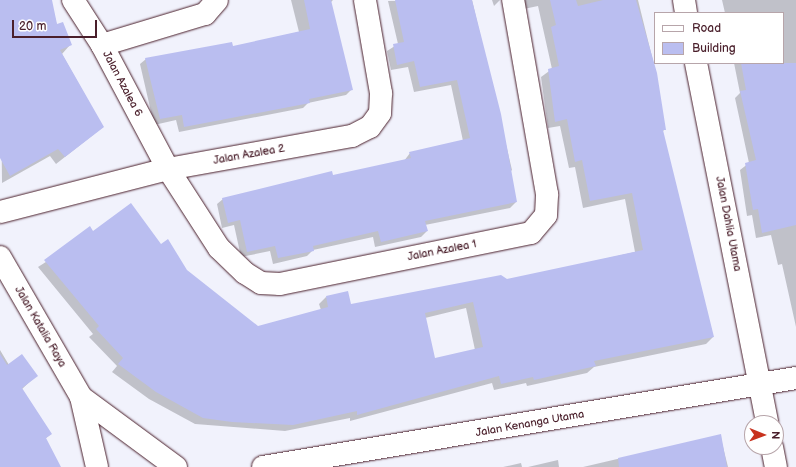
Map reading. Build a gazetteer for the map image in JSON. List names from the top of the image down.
{
  "streets": {
    "street": [
      "Jalan Azalea 6",
      "Jalan Azalea 2",
      "Jalan Dahlia Utama",
      "Jalan Azalea 1",
      "Jalan Katalia Raya",
      "Jalan Kenanga Utama"
    ]
  },
  "crossings": [
    ["Jalan Azalea 6", "Jalan Azalea 2"],
    ["Jalan Azalea 6", "Jalan Azalea 1"],
    ["Jalan Azalea 2", "Jalan Azalea 1"],
    ["Jalan Dahlia Utama", "Jalan Kenanga Utama"]
  ],
  "legend": ["Road", "Building"],
  "scale_bar": "20 m",
  "north": "right"
}
